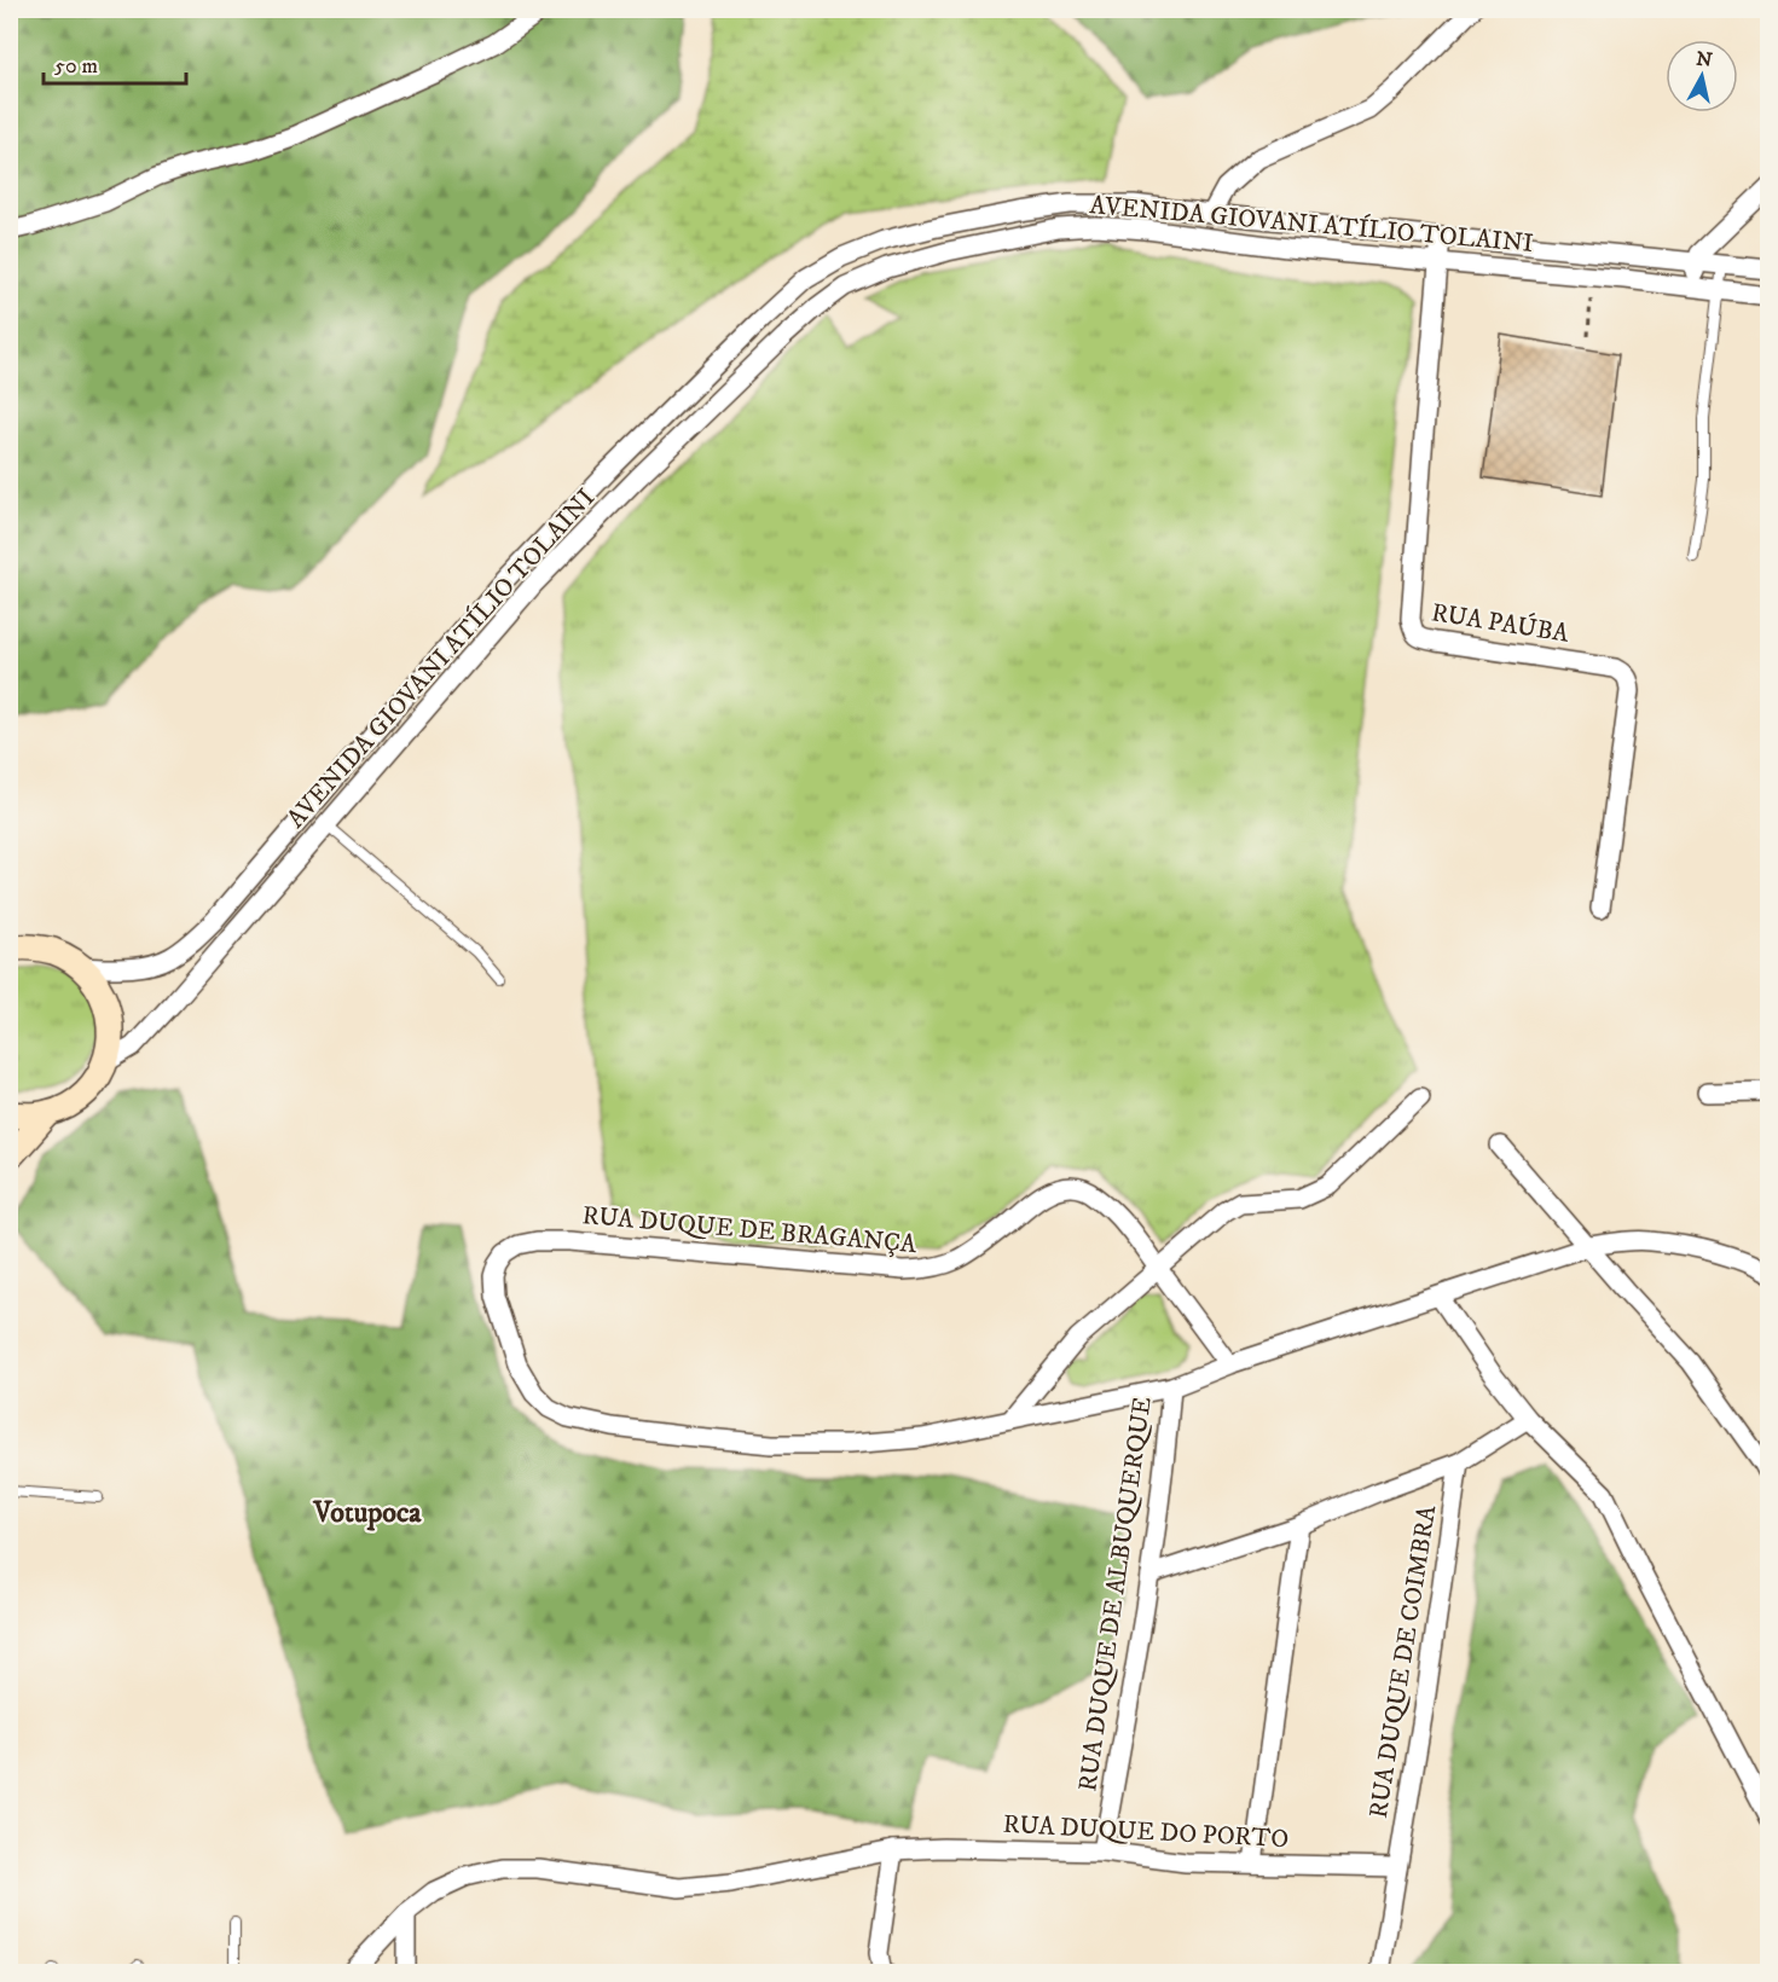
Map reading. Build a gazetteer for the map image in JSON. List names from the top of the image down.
{
  "streets": {
    "street": [
      "AVENIDA GIOVANI ATÍLIO TOLAINI",
      "RUA PAÚBA",
      "RUA DUQUE DE BRAGANÇA",
      "RUA DUQUE DE ALBUQUERQUE",
      "RUA DUQUE DE COIMBRA",
      "RUA DUQUE DO PORTO"
    ]
  },
  "crossings": [
    ["AVENIDA GIOVANI ATÍLIO TOLAINI", "RUA PAÚBA"],
    ["RUA DUQUE DE ALBUQUERQUE", "RUA DUQUE DO PORTO"],
    ["RUA DUQUE DE COIMBRA", "RUA DUQUE DO PORTO"]
  ],
  "districts": ["Votupoca"],
  "scale_bar": "50 m",
  "north": "top"
}
